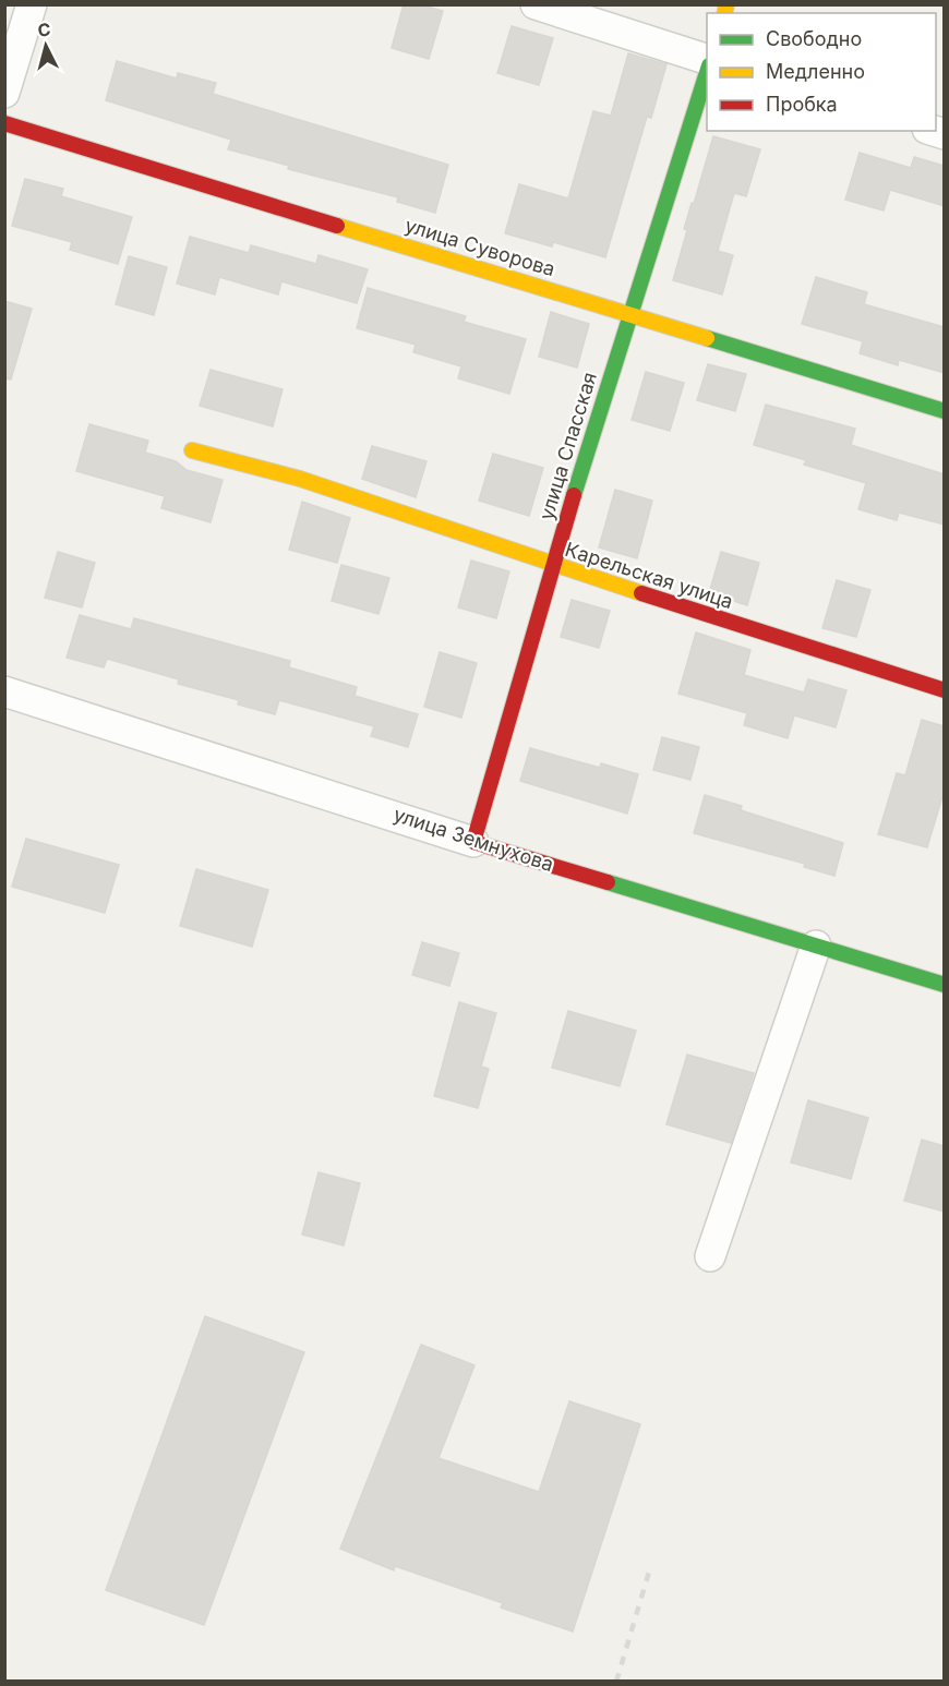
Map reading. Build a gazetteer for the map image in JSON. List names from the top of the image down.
{
  "streets": {
    "street": [
      "улица Суворова",
      "улица Спасская",
      "Карельская улица",
      "улица Земнухова"
    ]
  },
  "crossings": [
    ["улица Суворова", "улица Спасская"],
    ["улица Спасская", "Карельская улица"],
    ["улица Спасская", "улица Земнухова"]
  ],
  "legend": ["Свободно", "Медленно", "Пробка"],
  "north": "top"
}
